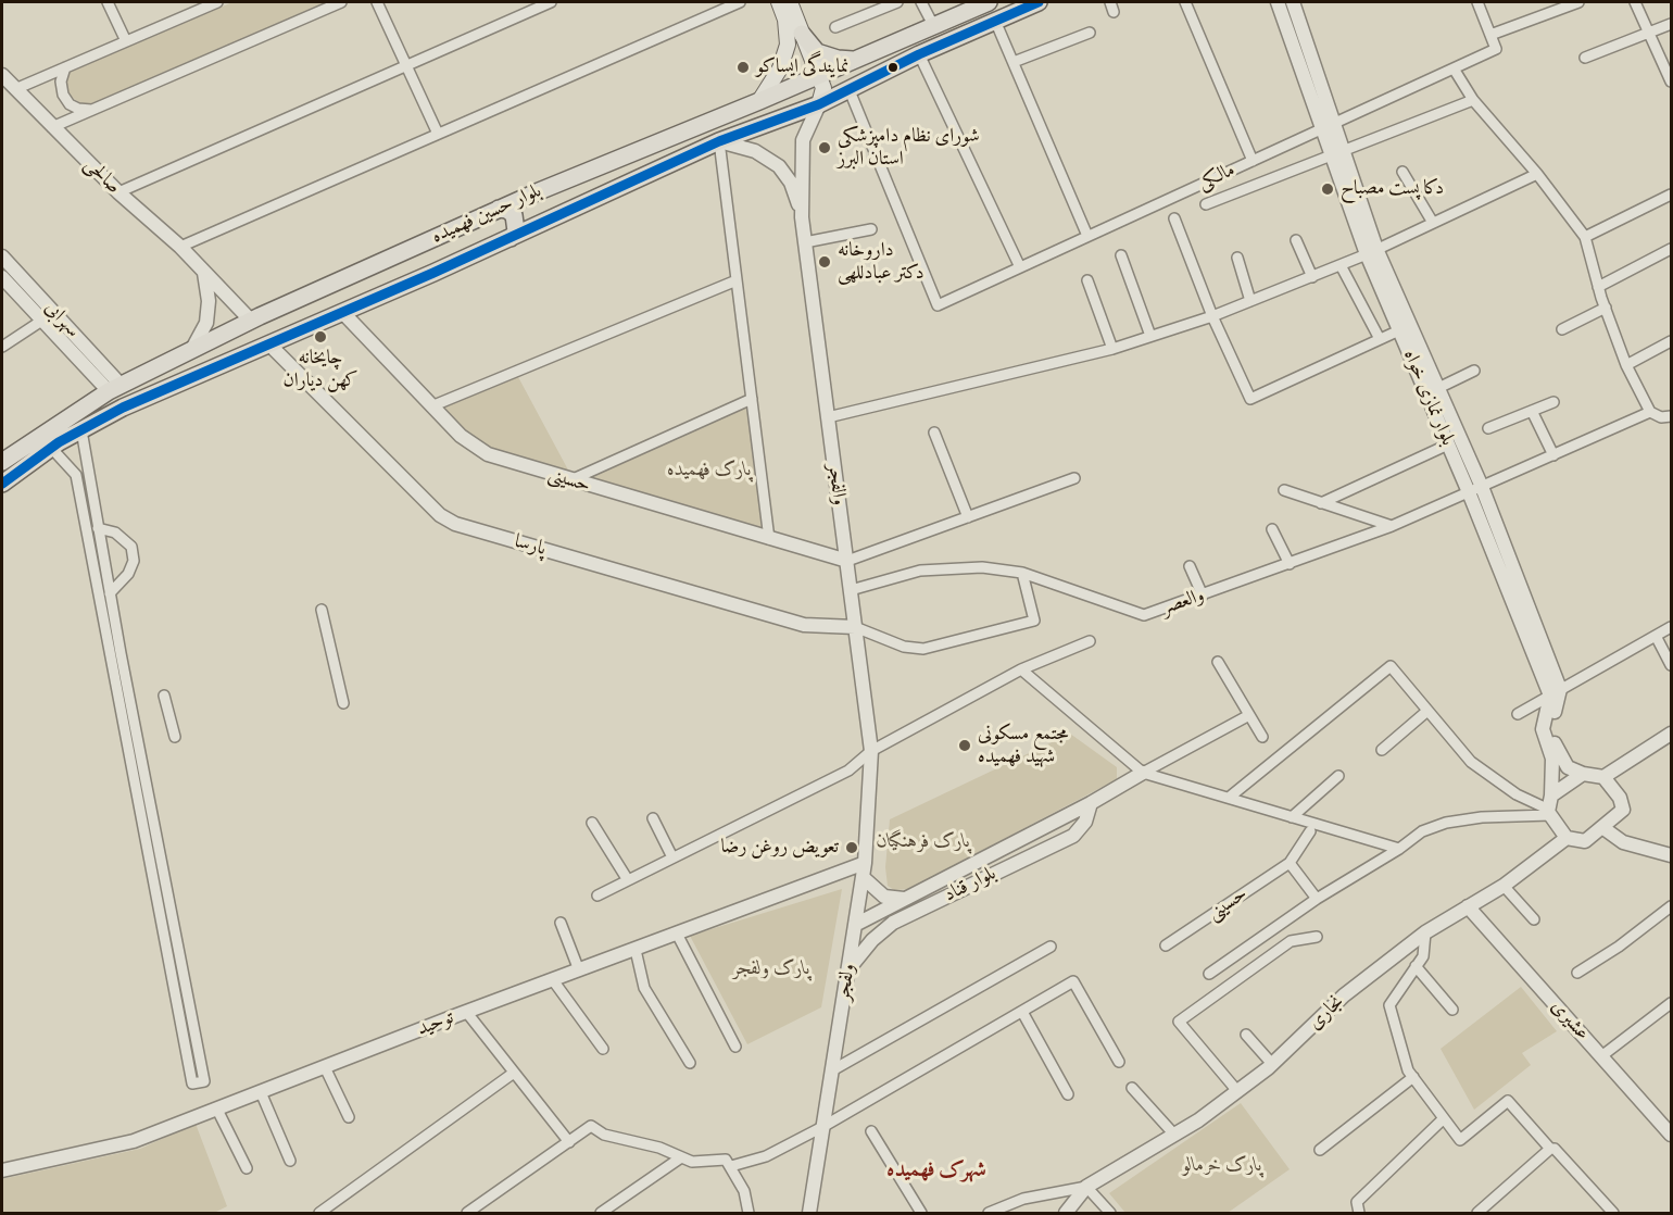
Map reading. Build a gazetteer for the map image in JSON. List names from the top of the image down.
{
  "streets": {
    "main road": ["بلوار حسین فهمیده"],
    "street": [
      "صالحی",
      "مالکی",
      "سهرابی",
      "بلوار نمازی خواه",
      "حسینی",
      "والفجر",
      "پارسا",
      "والعصر",
      "بلوار قناد",
      "ولفجر",
      "نجاری",
      "عشیری",
      "توحید"
    ]
  },
  "crossings": [
    ["صالحی", "بلوار حسین فهمیده"],
    ["مالکی", "بلوار حسین فهمیده"],
    ["مالکی", "بلوار نمازی خواه"],
    ["بلوار حسین فهمیده", "سهرابی"],
    ["بلوار حسین فهمیده", "حسینی"],
    ["بلوار حسین فهمیده", "پارسا"],
    ["بلوار نمازی خواه", "والعصر"],
    ["حسینی", "والفجر"],
    ["والفجر", "پارسا"],
    ["والفجر", "والعصر"],
    ["والفجر", "ولفجر"],
    ["بلوار قناد", "ولفجر"],
    ["ولفجر", "توحید"],
    ["نجاری", "عشیری"]
  ],
  "districts": ["شهرک فهمیده"],
  "parks": [
    "پارک فهمیده",
    "پارک فرهنگیان",
    "پارک ولفجر",
    "پارک خرمالو"
  ],
  "places": [
    "نمایندگی ایساکو",
    "شورای نظام دامپزشکی استان البرز",
    "دکا پست مصباح",
    "داروخانه دکتر عبادللهی",
    "چایخانه کهن دیاران",
    "مجتمع مسکونی شهید فهمیده",
    "تعویض روغن رضا"
  ]
}
